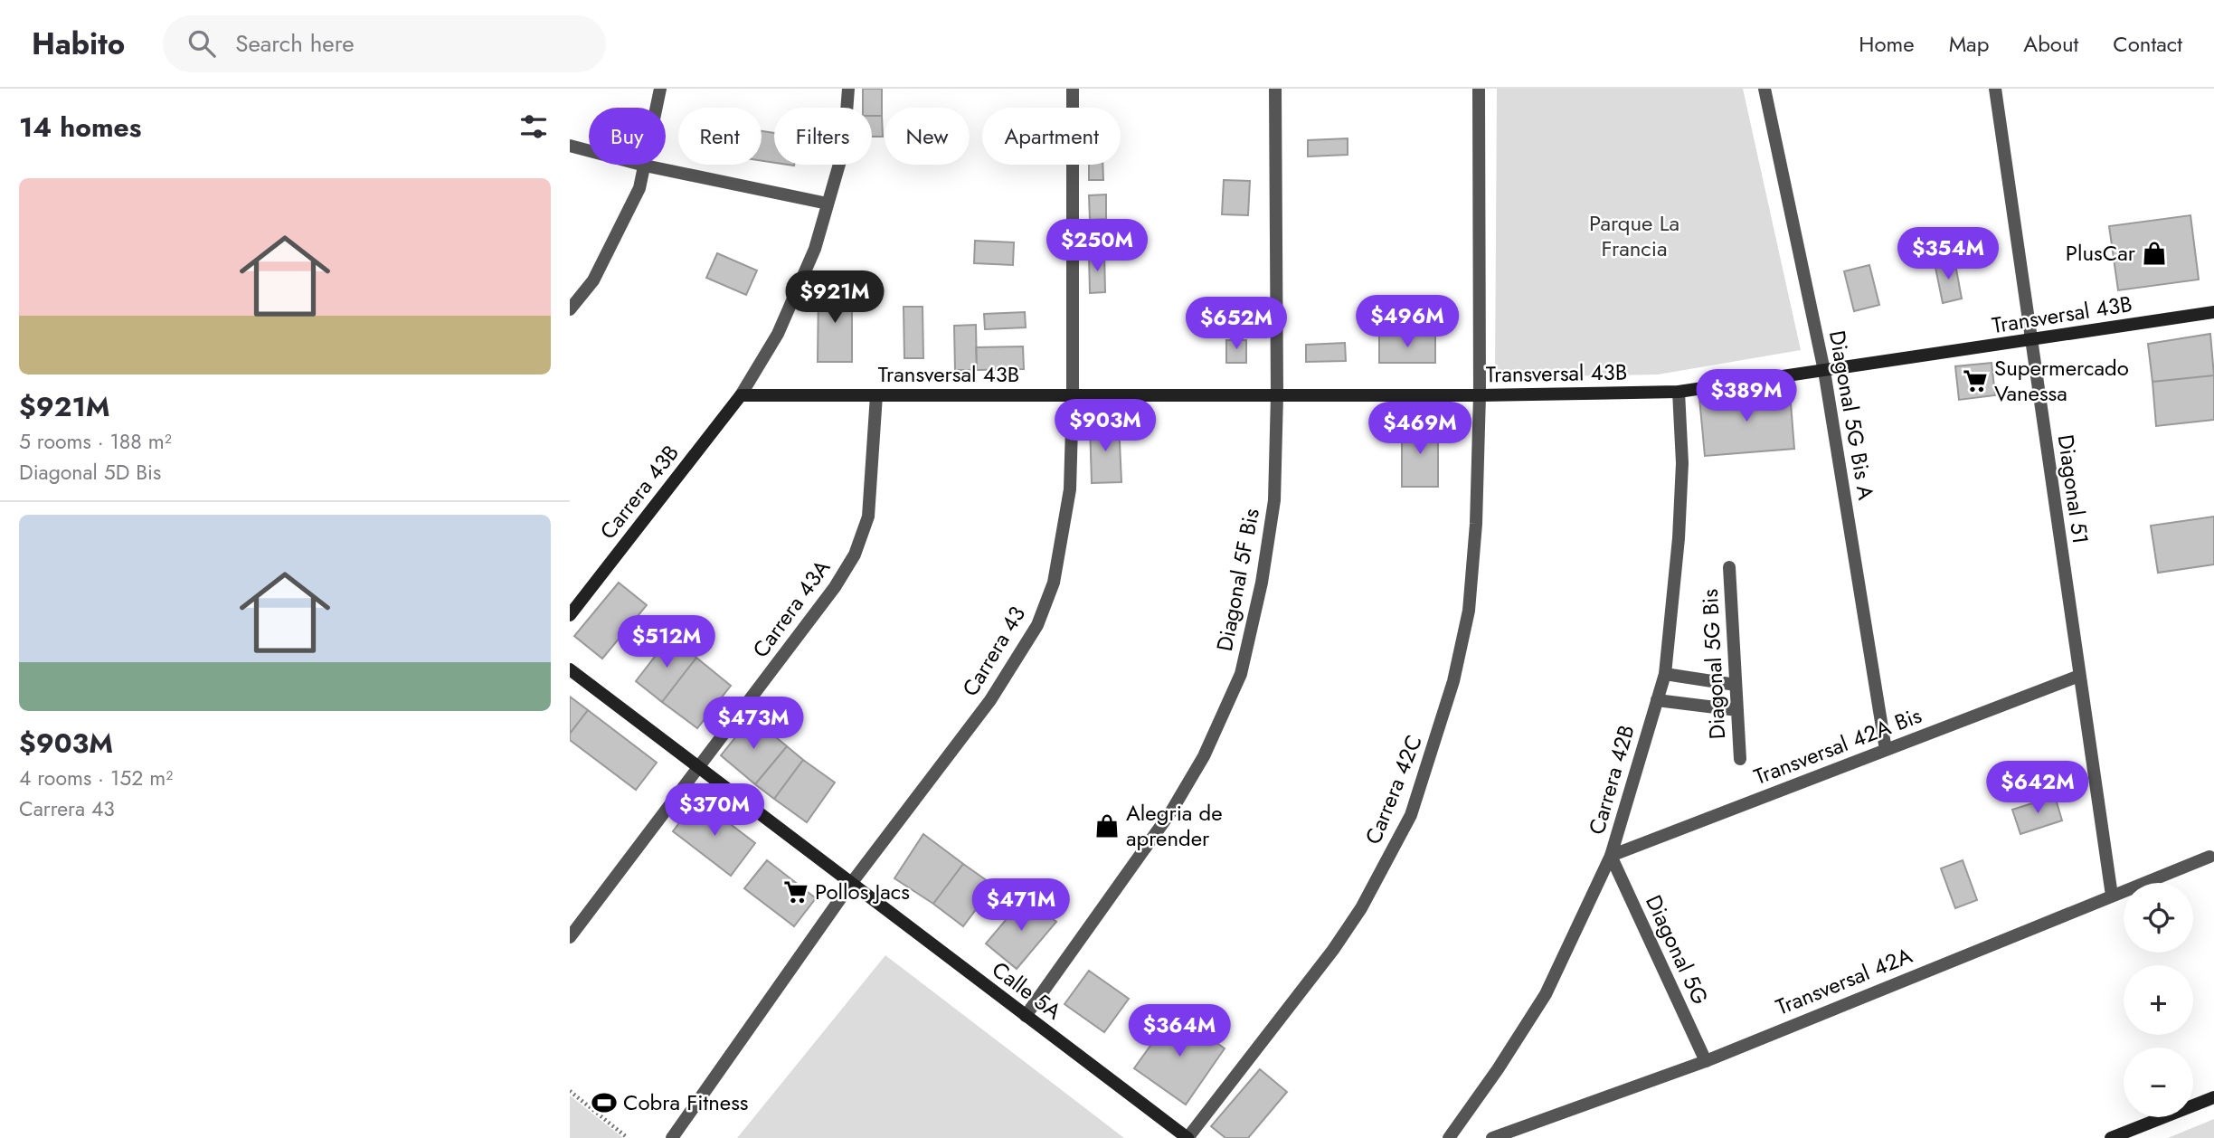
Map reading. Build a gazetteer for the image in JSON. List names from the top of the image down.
{
  "streets": {
    "street": [
      "Transversal 43B",
      "Diagonal 5G Bis A",
      "Diagonal 51",
      "Carrera 43B",
      "Diagonal 5F Bis",
      "Carrera 43A",
      "Carrera 43",
      "Diagonal 5G Bis",
      "Transversal 42A Bis",
      "Carrera 42B",
      "Carrera 42C",
      "Diagonal 5G",
      "Transversal 42A",
      "Calle 5A"
    ]
  },
  "crossings": [
    ["Transversal 43B", "Diagonal 5G Bis A"],
    ["Transversal 43B", "Diagonal 51"],
    ["Transversal 43B", "Carrera 43B"],
    ["Transversal 43B", "Diagonal 5F Bis"],
    ["Transversal 43B", "Carrera 43A"],
    ["Transversal 43B", "Carrera 43"],
    ["Transversal 43B", "Carrera 42B"],
    ["Transversal 43B", "Carrera 42C"],
    ["Diagonal 5G Bis A", "Transversal 42A Bis"],
    ["Diagonal 51", "Transversal 42A Bis"],
    ["Diagonal 51", "Transversal 42A"],
    ["Diagonal 5F Bis", "Calle 5A"],
    ["Carrera 43A", "Calle 5A"],
    ["Carrera 43", "Calle 5A"],
    ["Transversal 42A Bis", "Carrera 42B"],
    ["Transversal 42A Bis", "Diagonal 5G"],
    ["Carrera 42B", "Diagonal 5G"],
    ["Carrera 42C", "Calle 5A"],
    ["Diagonal 5G", "Transversal 42A"]
  ],
  "parks": ["Parque La Francia"],
  "places": {
    "shop": ["PlusCar", "Alegria de aprender"],
    "supermarket": ["Supermercado Vanessa", "Pollos Jacs"],
    "sports": ["Cobra Fitness"]
  },
  "page": {
    "header": "Habito",
    "search": "Search here",
    "nav": [
      "Home",
      "Map",
      "About",
      "Contact"
    ],
    "heading": "14 homes",
    "chip": [
      "Buy",
      "Rent",
      "Filters",
      "New",
      "Apartment"
    ],
    "list": [
      {
        "name": "$921M",
        "note": "5 rooms · 188 m² · Diagonal 5D Bis"
      },
      {
        "name": "$903M",
        "note": "4 rooms · 152 m² · Carrera 43"
      }
    ],
    "price": [
      "$250M",
      "$354M",
      "$921M",
      "$496M",
      "$652M",
      "$389M",
      "$903M",
      "$469M",
      "$512M",
      "$473M",
      "$642M",
      "$370M",
      "$471M",
      "$364M"
    ],
    "map_buttons": ["+", "−"]
  }
}
